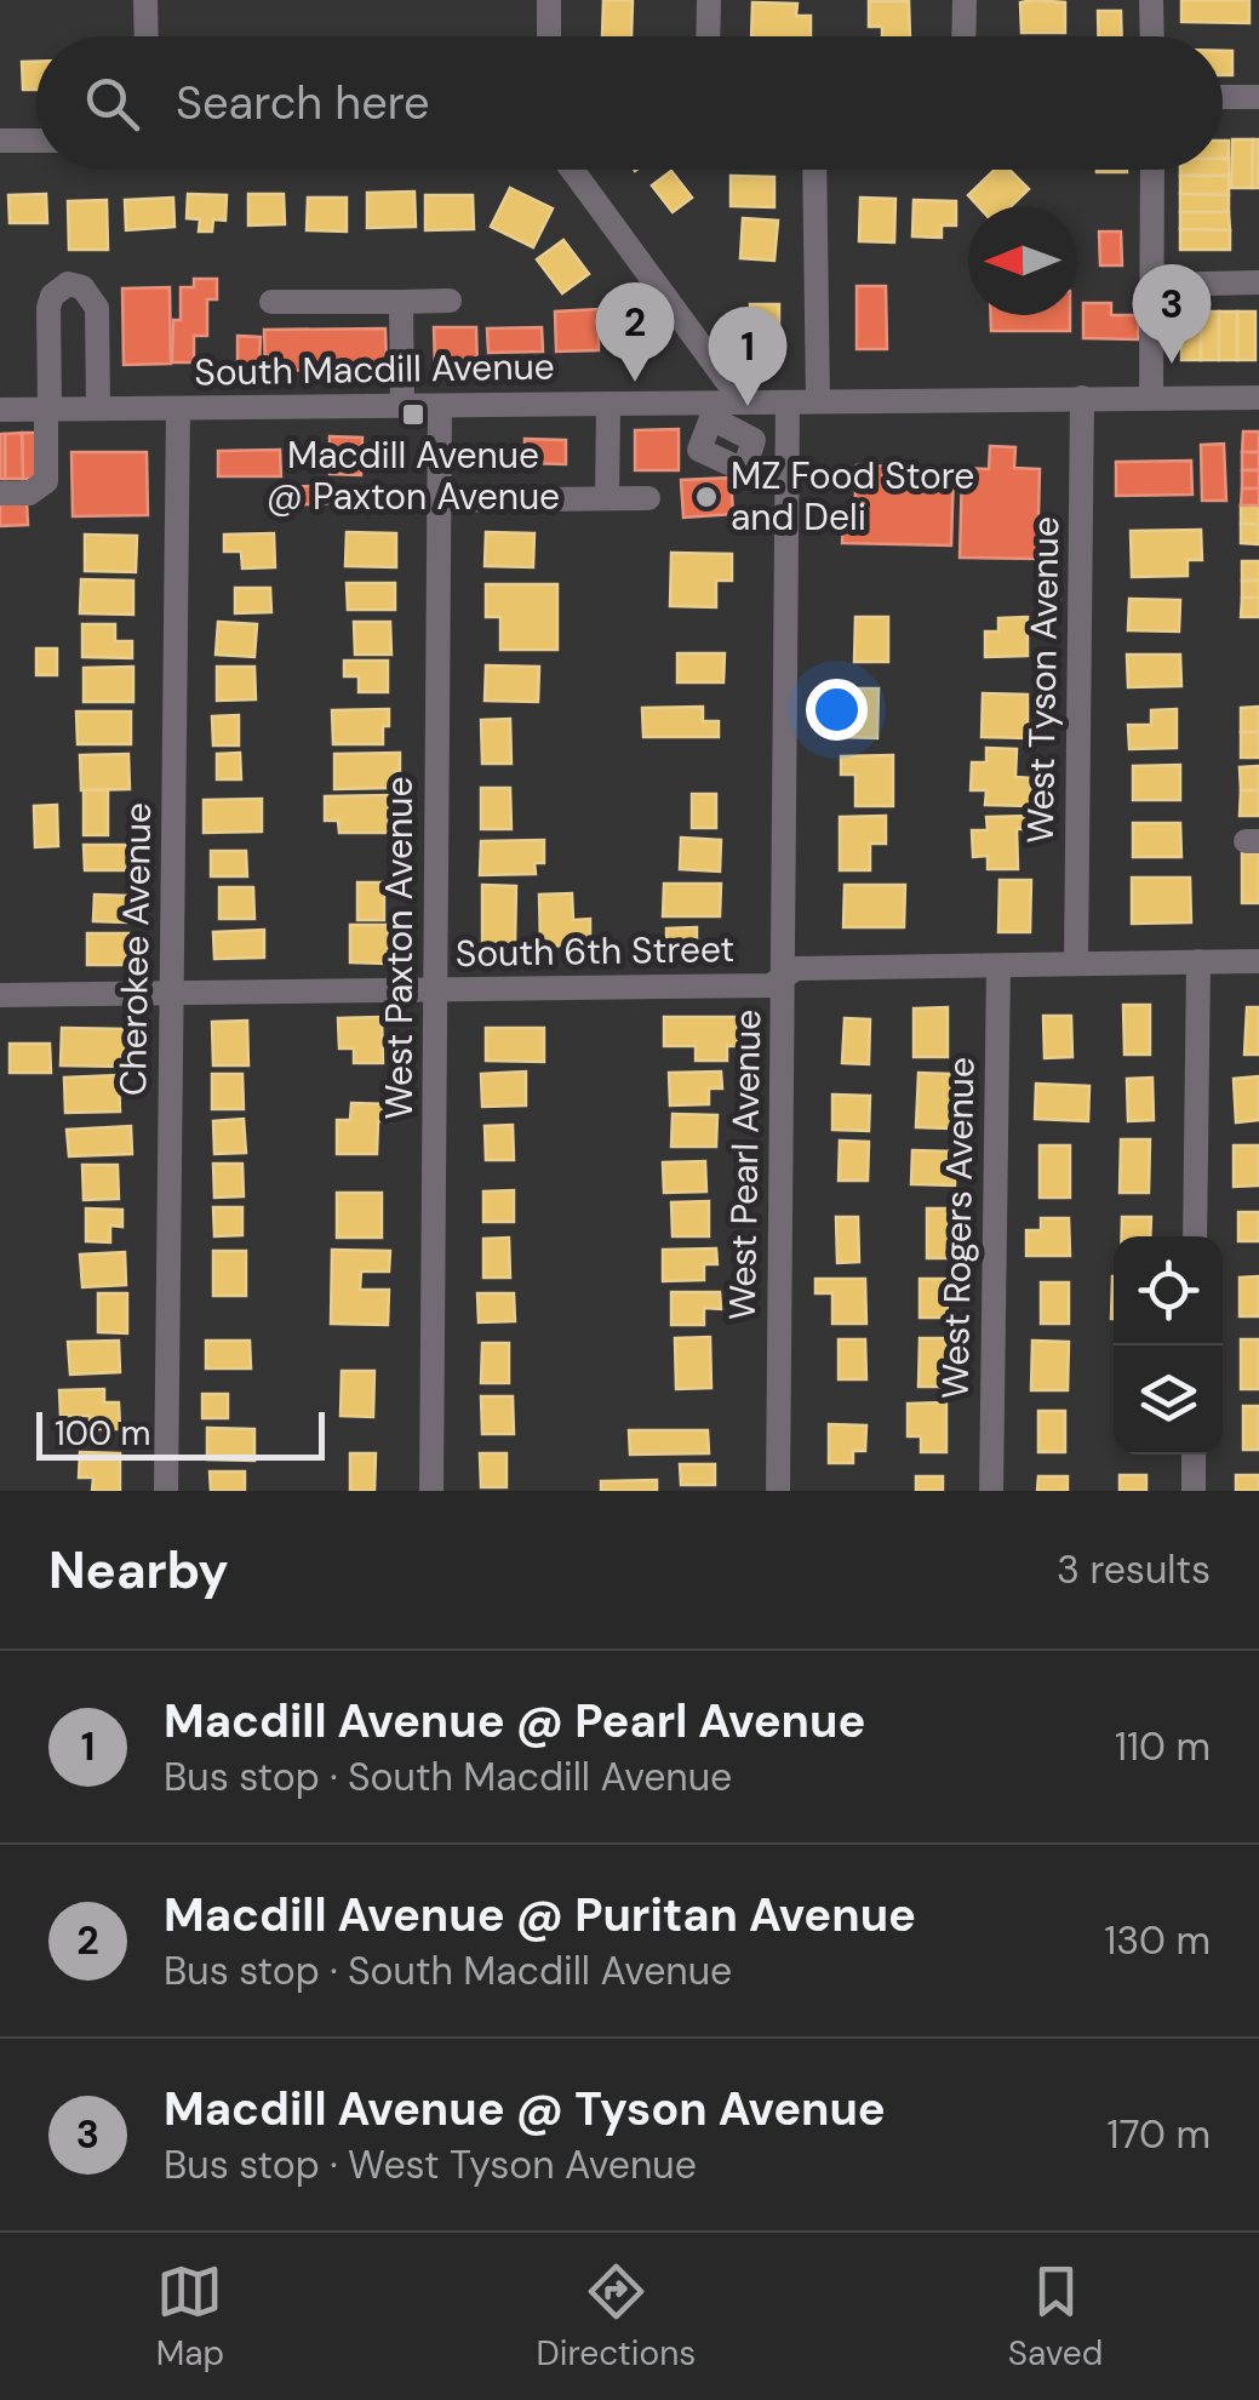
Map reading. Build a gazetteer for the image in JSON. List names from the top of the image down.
{
  "streets": {
    "street": [
      "South Macdill Avenue",
      "West Tyson Avenue",
      "West Paxton Avenue",
      "Cherokee Avenue",
      "South 6th Street",
      "West Pearl Avenue",
      "West Rogers Avenue"
    ]
  },
  "crossings": [
    ["South Macdill Avenue", "West Tyson Avenue"],
    ["South Macdill Avenue", "West Paxton Avenue"],
    ["South Macdill Avenue", "Cherokee Avenue"],
    ["South Macdill Avenue", "West Pearl Avenue"],
    ["West Tyson Avenue", "South 6th Street"],
    ["West Paxton Avenue", "South 6th Street"],
    ["Cherokee Avenue", "South 6th Street"],
    ["South 6th Street", "West Pearl Avenue"],
    ["South 6th Street", "West Rogers Avenue"]
  ],
  "places": {
    "transit": ["Macdill Avenue @ Paxton Avenue"],
    "other": ["MZ Food Store and Deli"]
  },
  "scale_bar": "100 m",
  "north": "left",
  "page": {
    "search": "Search here",
    "pins": ["3", "2", "1"],
    "scale": "100 m",
    "heading": ["Nearby", "3 results"],
    "list": [
      {
        "mark": "1",
        "name": "Macdill Avenue @ Pearl Avenue",
        "note": "Bus stop · South Macdill Avenue",
        "value": "110 m"
      },
      {
        "mark": "2",
        "name": "Macdill Avenue @ Puritan Avenue",
        "note": "Bus stop · South Macdill Avenue",
        "value": "130 m"
      },
      {
        "mark": "3",
        "name": "Macdill Avenue @ Tyson Avenue",
        "note": "Bus stop · West Tyson Avenue",
        "value": "170 m"
      }
    ],
    "nav": ["Map", "Directions", "Saved"]
  }
}
